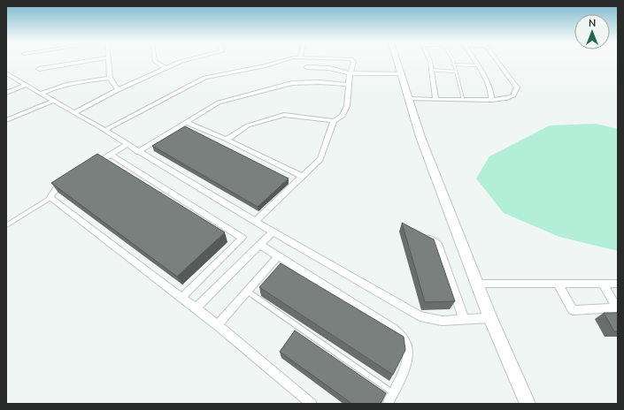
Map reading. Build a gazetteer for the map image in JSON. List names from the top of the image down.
{
  "north": "top"
}
